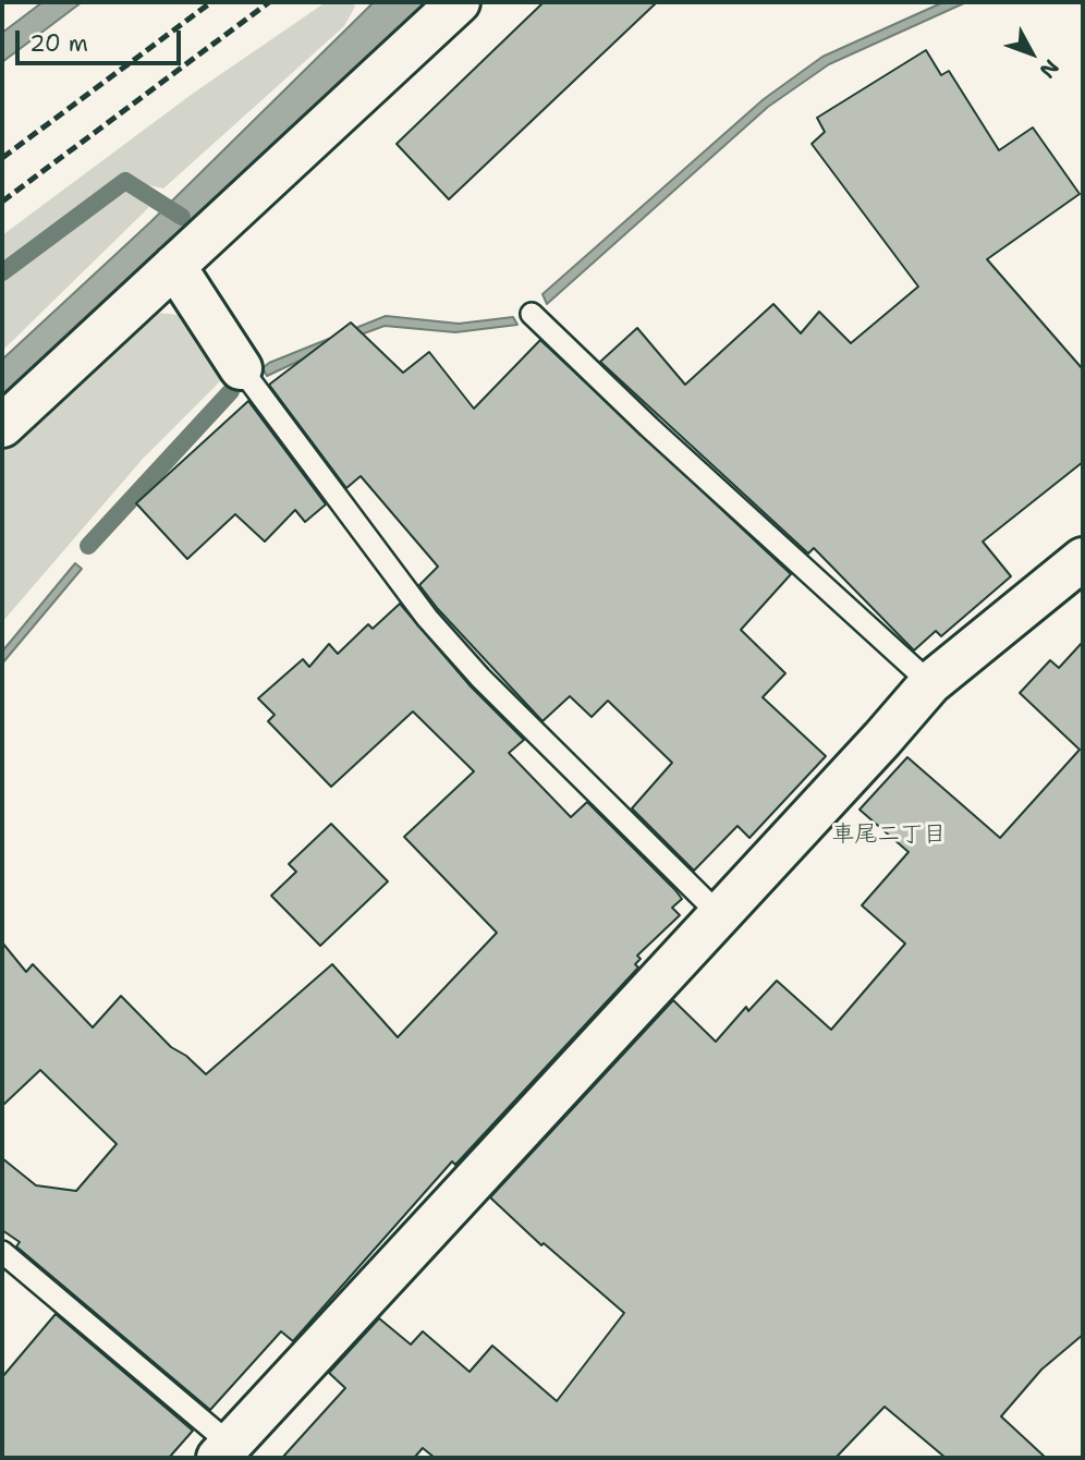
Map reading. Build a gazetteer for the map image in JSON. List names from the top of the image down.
{
  "districts": ["車尾二丁目"],
  "scale_bar": "20 m",
  "north": "bottom right"
}
